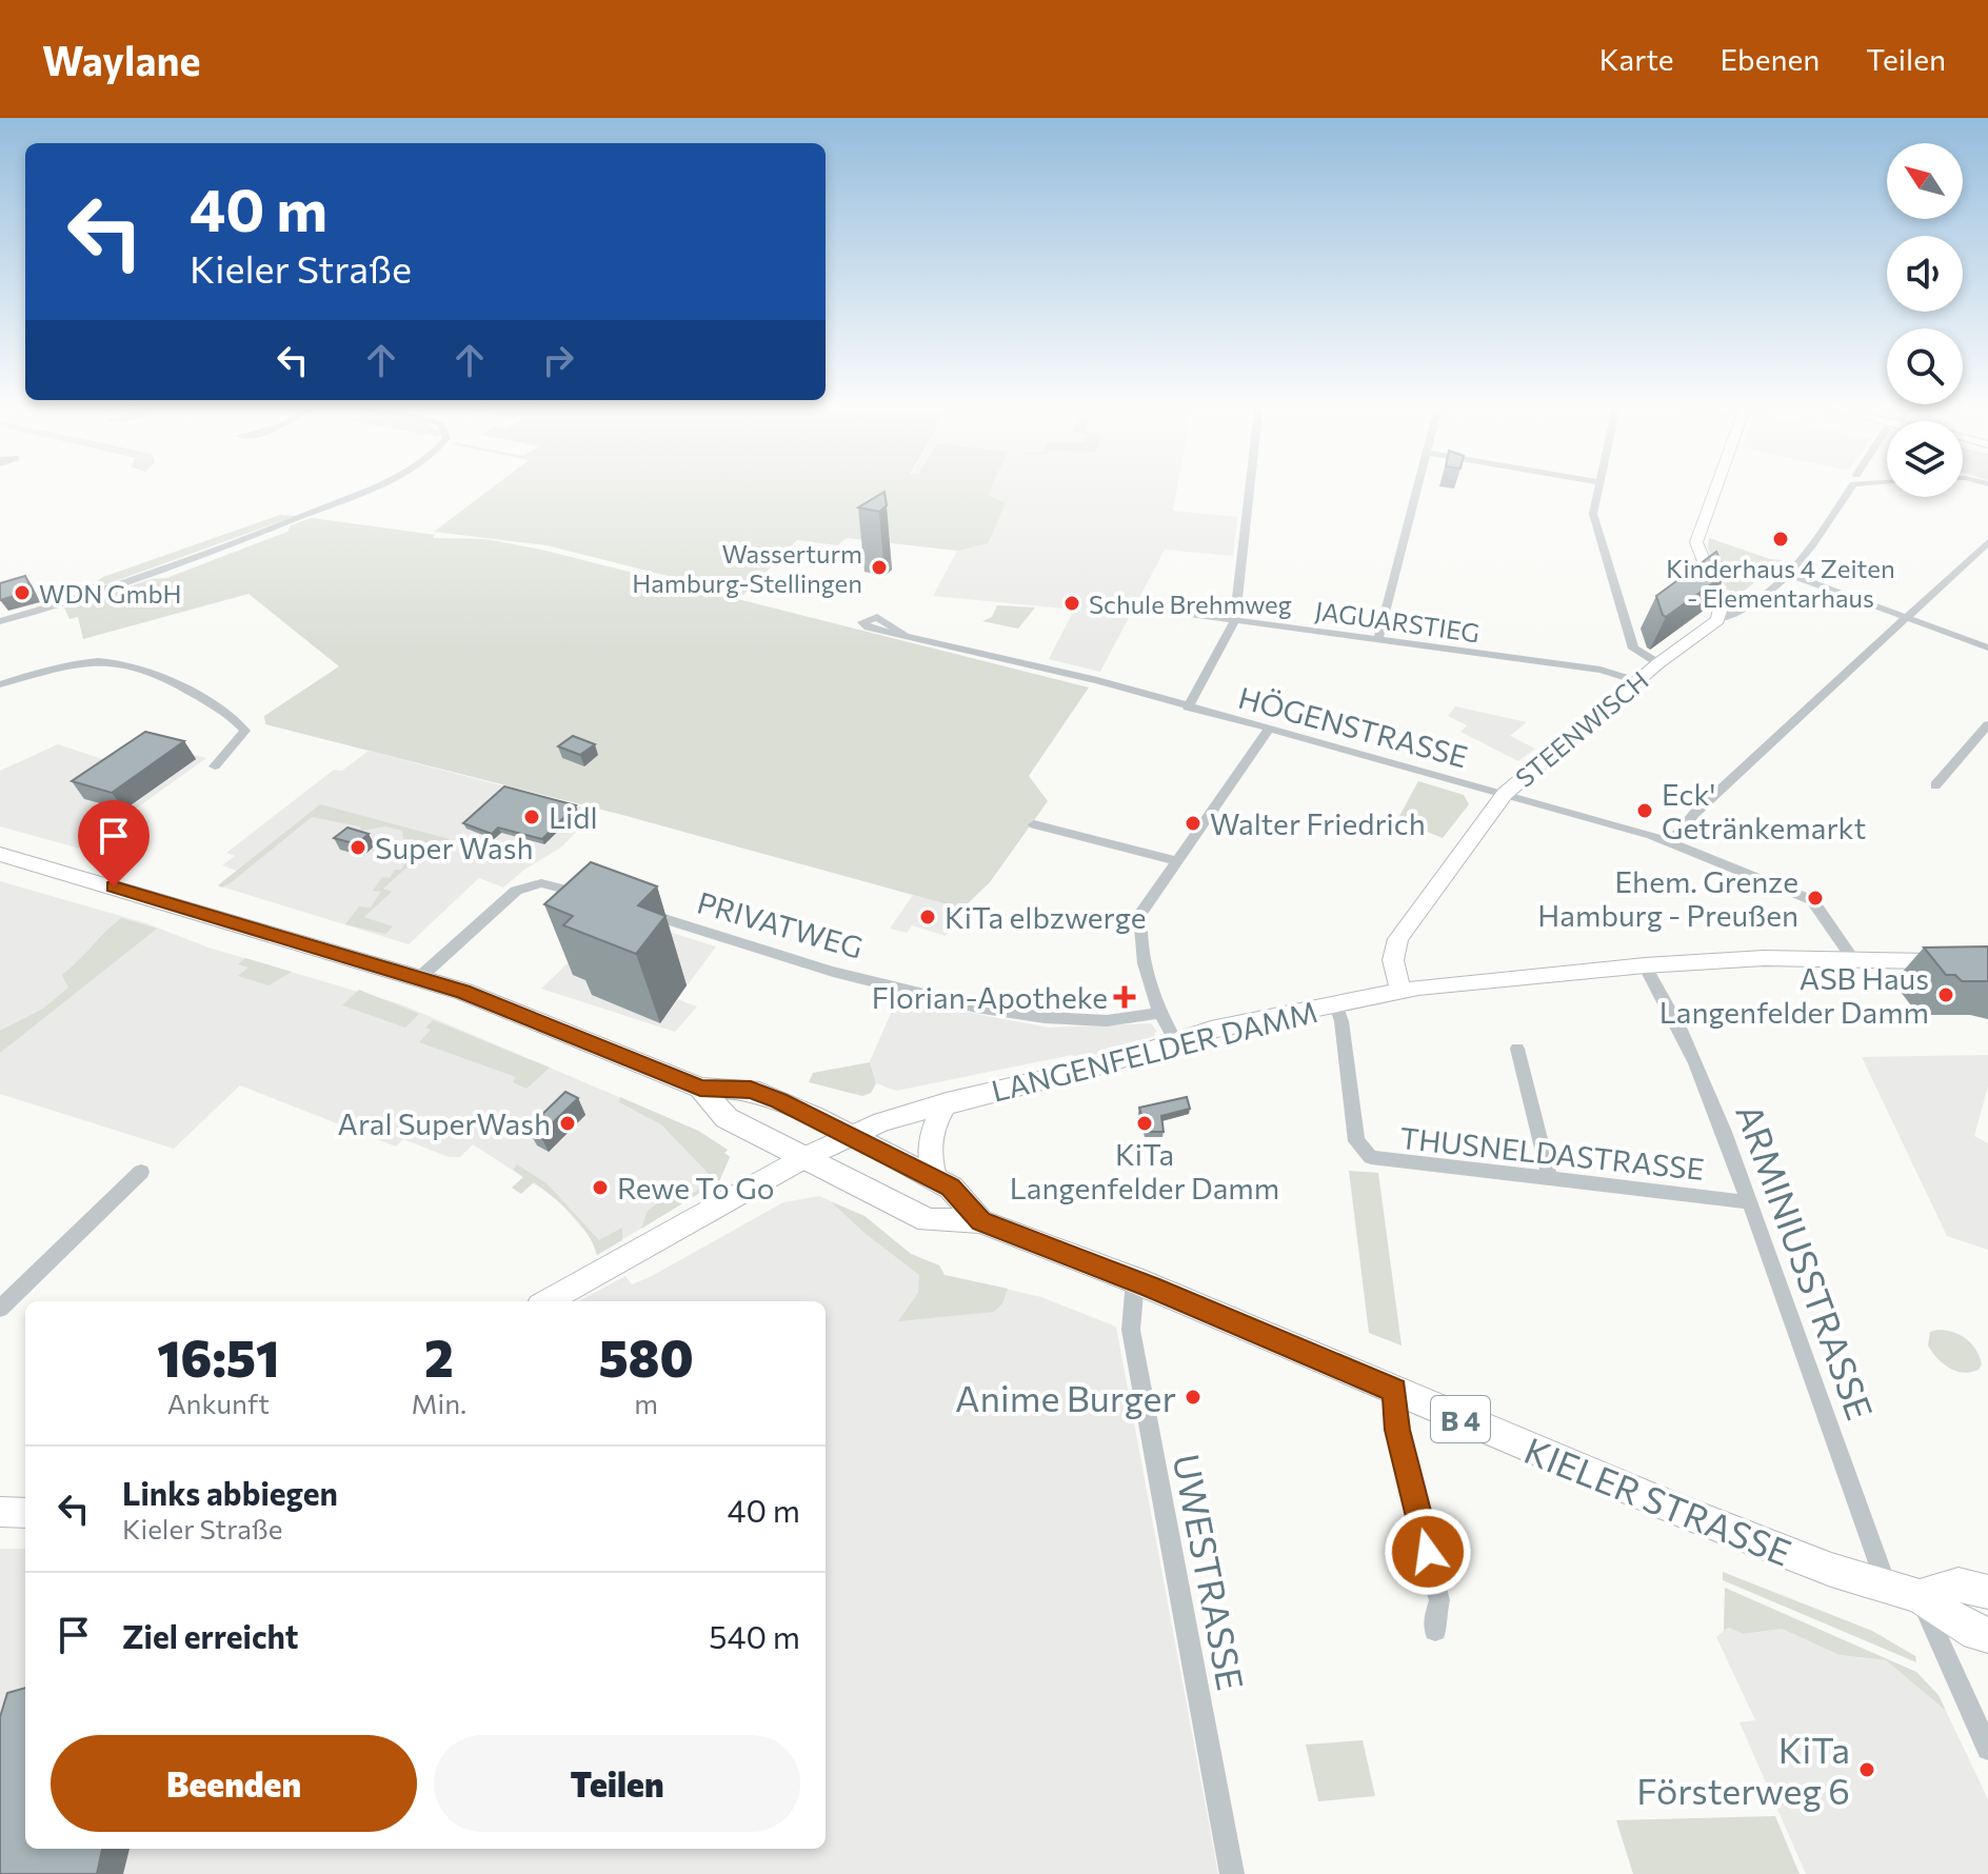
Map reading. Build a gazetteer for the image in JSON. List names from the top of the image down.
{
  "streets": {
    "main road": ["B 4", "KIELER STRASSE"],
    "street": [
      "JAGUARSTIEG",
      "HÖGENSTRASSE",
      "STEENWISCH",
      "PRIVATWEG",
      "LANGENFELDER DAMM",
      "THUSNELDASTRASSE",
      "ARMINIUSSTRASSE",
      "UWESTRASSE"
    ]
  },
  "crossings": [
    ["JAGUARSTIEG", "STEENWISCH"],
    ["HÖGENSTRASSE", "STEENWISCH"],
    ["HÖGENSTRASSE", "LANGENFELDER DAMM"],
    ["STEENWISCH", "LANGENFELDER DAMM"],
    ["LANGENFELDER DAMM", "THUSNELDASTRASSE"],
    ["LANGENFELDER DAMM", "ARMINIUSSTRASSE"],
    ["LANGENFELDER DAMM", "KIELER STRASSE"],
    ["THUSNELDASTRASSE", "ARMINIUSSTRASSE"],
    ["ARMINIUSSTRASSE", "KIELER STRASSE"],
    ["KIELER STRASSE", "UWESTRASSE"]
  ],
  "places": {
    "other": [
      "Kinderhaus 4 Zeiten - Elementarhaus",
      "Wasserturm Hamburg-Stellingen",
      "WDN GmbH",
      "Schule Brehmweg",
      "Eck' Getränkemarkt",
      "Lidl",
      "Walter Friedrich",
      "Super Wash",
      "Ehem. Grenze Hamburg - Preußen",
      "KiTa elbzwerge",
      "ASB Haus Langenfelder Damm",
      "Aral SuperWash",
      "KiTa Langenfelder Damm",
      "Rewe To Go",
      "Anime Burger",
      "KiTa Försterweg 6"
    ],
    "health": ["Florian-Apotheke"]
  },
  "north": "top left",
  "page": {
    "header": "Waylane",
    "nav": ["Karte", "Ebenen", "Teilen"],
    "turn": ["40 m", "Kieler Straße"],
    "eta": [
      "16:51",
      "Ankunft",
      "2",
      "Min.",
      "580",
      "m"
    ],
    "list": [
      {
        "name": "Links abbiegen",
        "note": "Kieler Straße",
        "value": "40 m"
      },
      {
        "name": "Ziel erreicht",
        "value": "540 m"
      }
    ],
    "buttons": ["Beenden", "Teilen"]
  }
}
